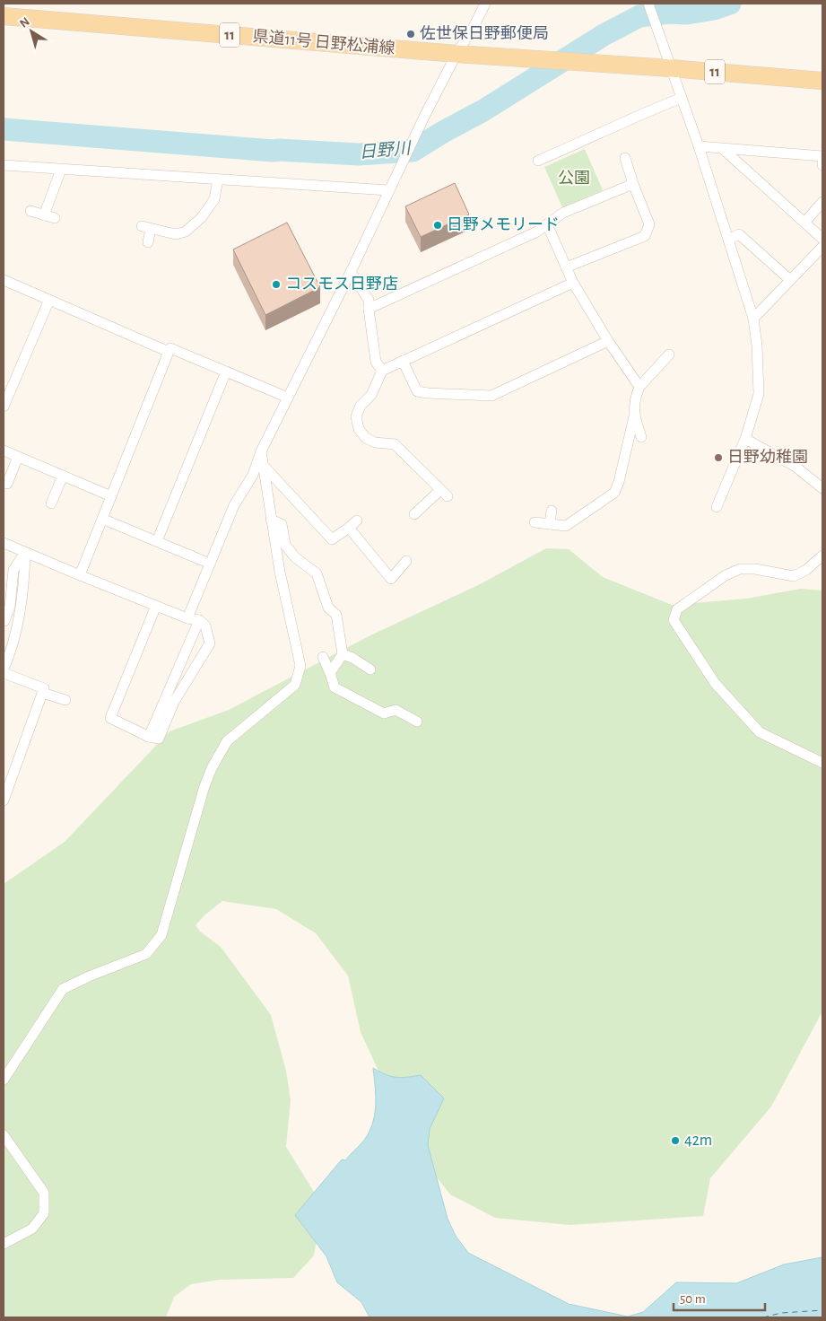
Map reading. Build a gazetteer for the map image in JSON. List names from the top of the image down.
{
  "streets": {
    "main road": ["11", "県道11号 日野松浦線"]
  },
  "crossings": [
    ["11", "県道11号 日野松浦線"]
  ],
  "water": ["日野川"],
  "parks": ["公園"],
  "places": [
    "佐世保日野郵便局",
    "日野メモリード",
    "コスモス日野店",
    "日野幼稚園",
    "42m"
  ],
  "scale_bar": "50 m",
  "north": "top left"
}
